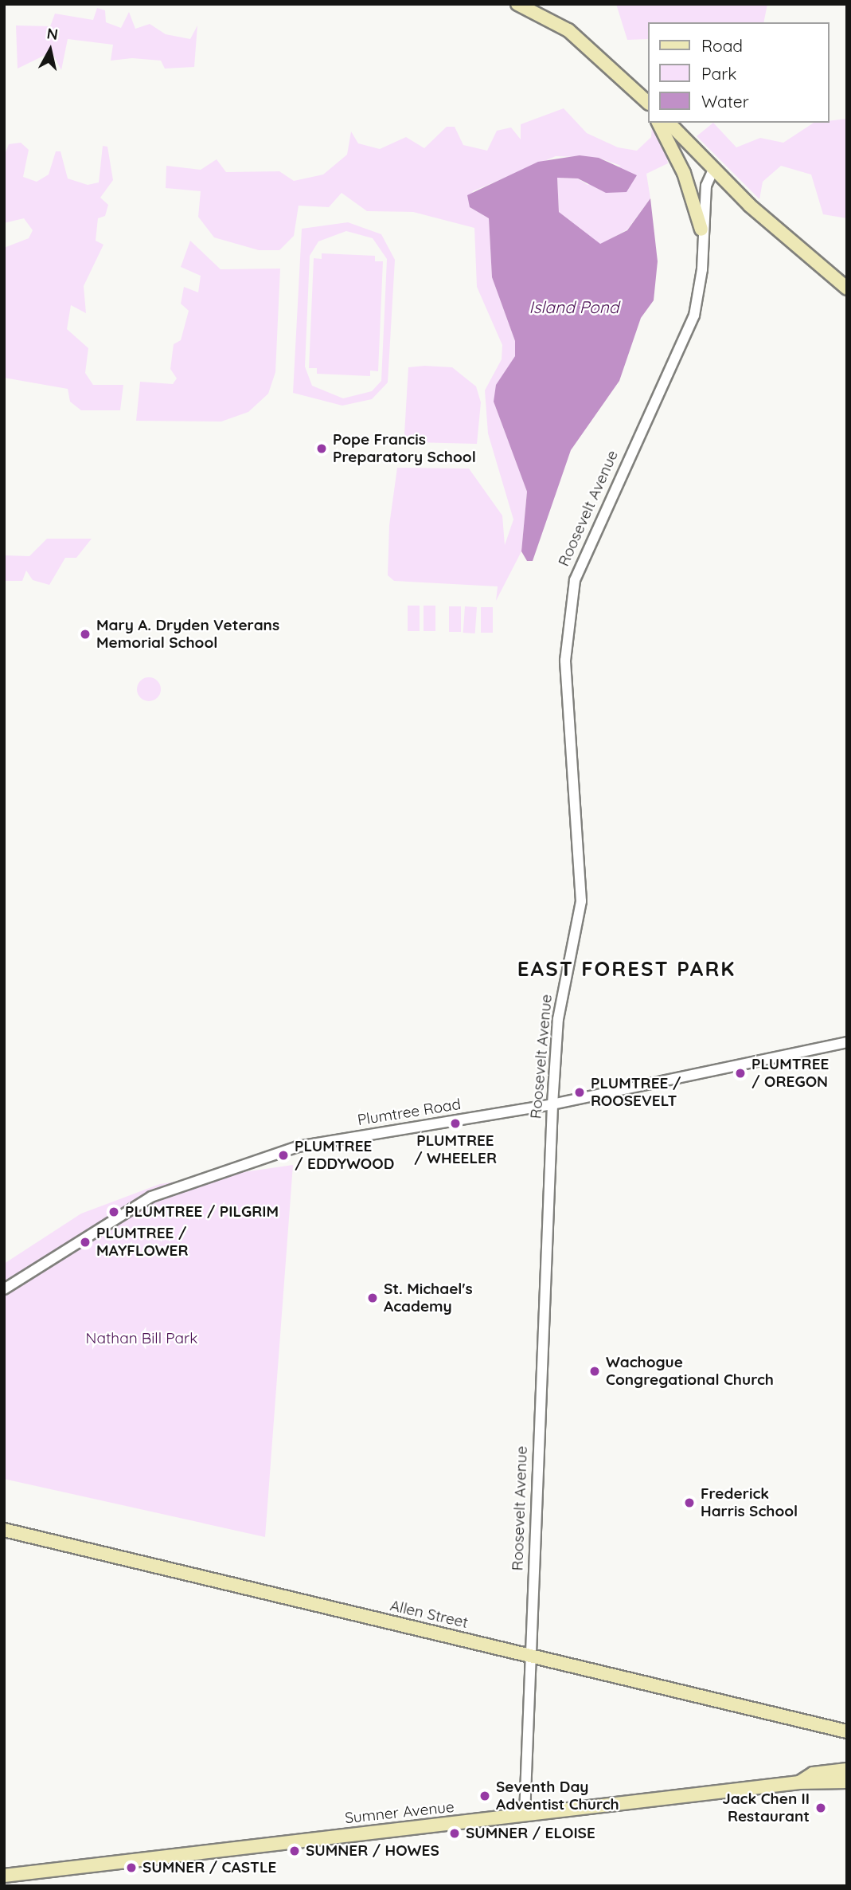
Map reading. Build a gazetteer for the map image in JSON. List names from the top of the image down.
{
  "streets": {
    "main road": ["Roosevelt Avenue", "Allen Street", "Sumner Avenue"],
    "street": ["Plumtree Road"]
  },
  "crossings": [
    ["Roosevelt Avenue", "Plumtree Road"],
    ["Roosevelt Avenue", "Allen Street"],
    ["Roosevelt Avenue", "Sumner Avenue"]
  ],
  "districts": ["EAST FOREST PARK"],
  "water": ["Island Pond"],
  "parks": ["Nathan Bill Park"],
  "places": [
    "Pope Francis Preparatory School",
    "Mary A. Dryden Veterans Memorial School",
    "PLUMTREE / OREGON",
    "PLUMTREE / ROOSEVELT",
    "PLUMTREE / WHEELER",
    "PLUMTREE / EDDYWOOD",
    "PLUMTREE / PILGRIM",
    "PLUMTREE / MAYFLOWER",
    "St. Michael's Academy",
    "Wachogue Congregational Church",
    "Frederick Harris School",
    "Seventh Day Adventist Church",
    "Jack Chen II Restaurant",
    "SUMNER / ELOISE",
    "SUMNER / HOWES",
    "SUMNER / CASTLE"
  ],
  "legend": ["Road", "Park", "Water"],
  "north": "top"
}
